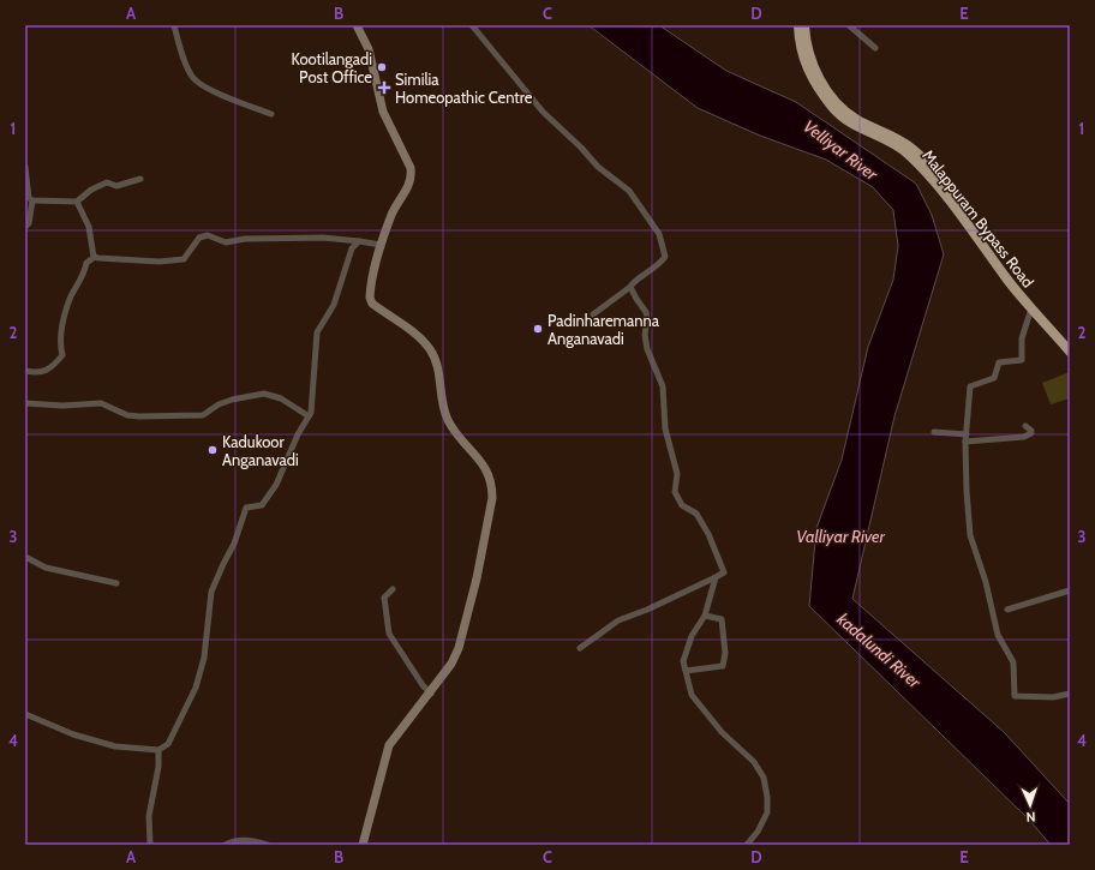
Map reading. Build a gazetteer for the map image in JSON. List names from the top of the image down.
{
  "streets": {
    "highway": ["Malappuram Bypass Road"]
  },
  "water": ["Velliyar River", "Valliyar River", "kadalundi River"],
  "places": {
    "other": ["Kootilangadi Post Office", "Padinharemanna Anganavadi", "Kadukoor Anganavadi"],
    "health": ["Similia Homeopathic Centre"]
  },
  "north": "bottom",
  "grid": {
    "columns": [
      "A",
      "B",
      "C",
      "D",
      "E"
    ],
    "rows": [
      "1",
      "2",
      "3",
      "4"
    ]
  }
}
